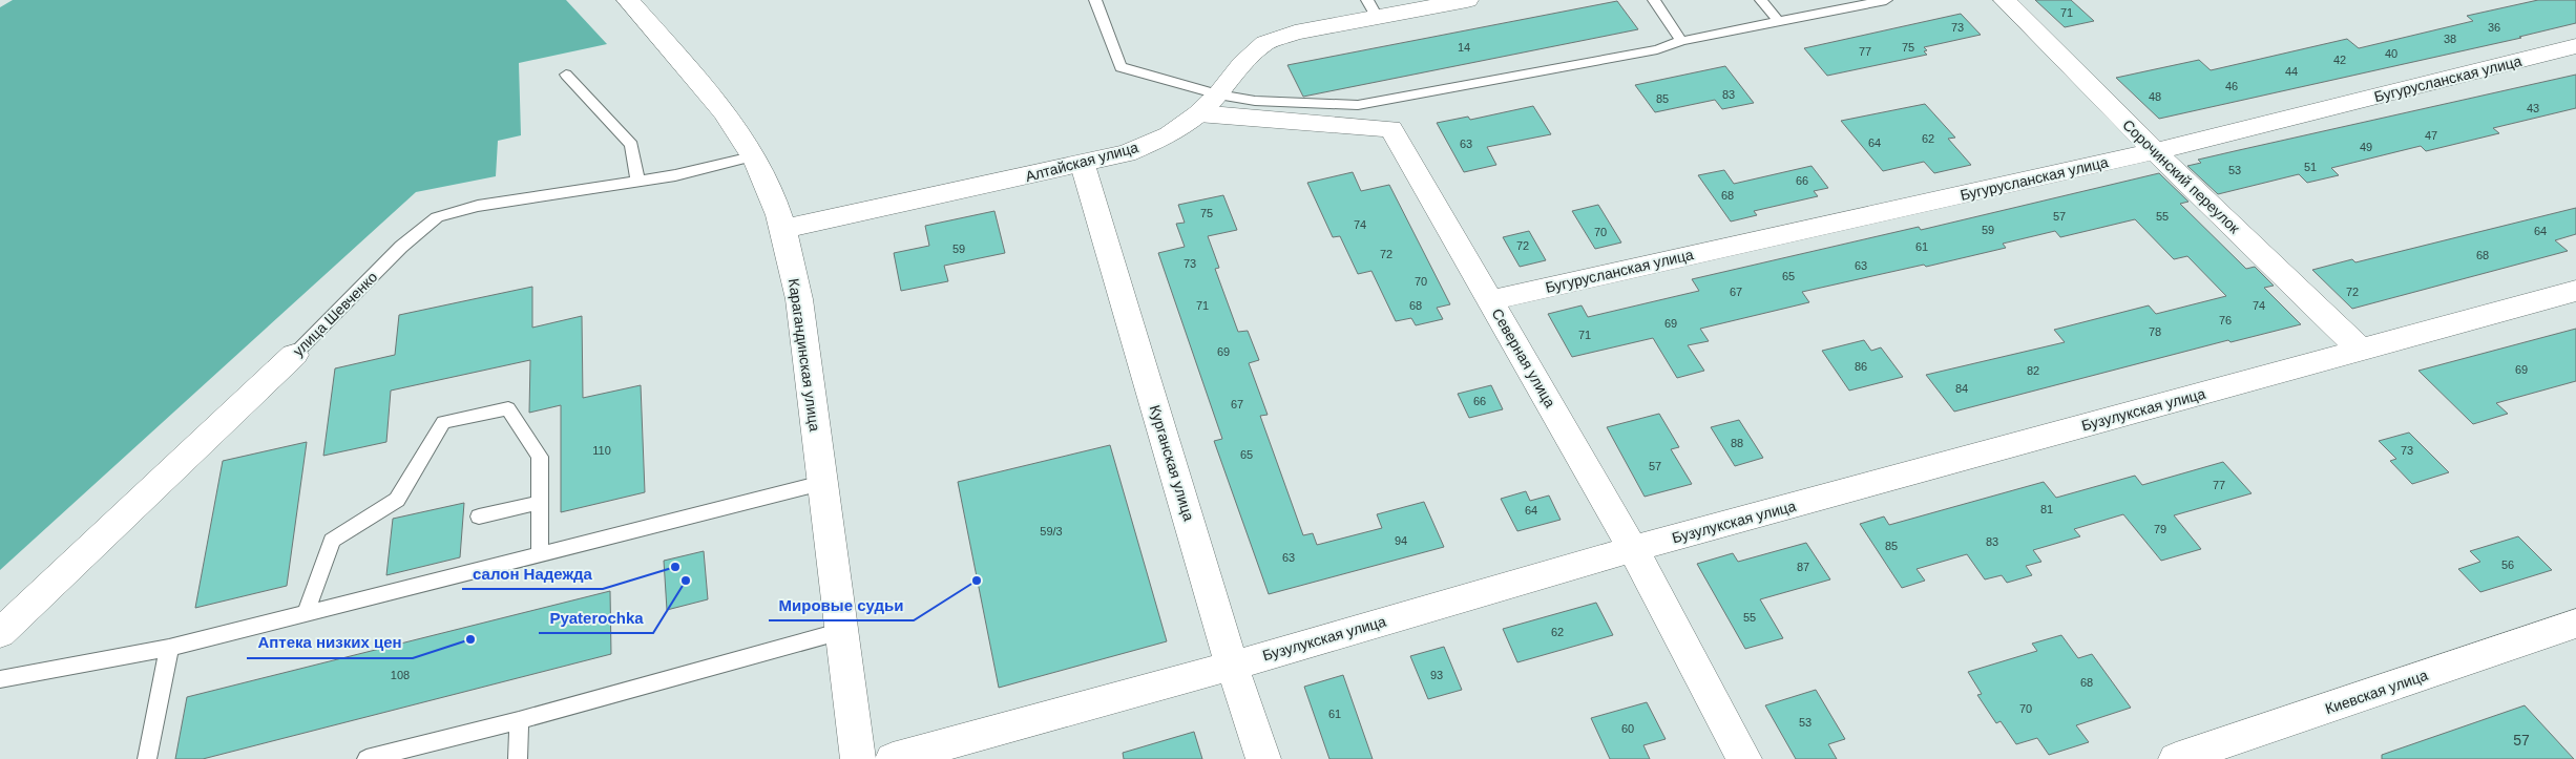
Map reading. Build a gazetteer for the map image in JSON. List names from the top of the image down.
{
  "streets": {
    "street": [
      "Бугурусланская улица",
      "Алтайская улица",
      "Сорочинский переулок",
      "улица Шевченко",
      "Карагандинская улица",
      "Северная улица",
      "Бузулукская улица",
      "Курганская улица",
      "Киевская улица"
    ]
  },
  "crossings": [
    ["Бугурусланская улица", "Сорочинский переулок"],
    ["Бугурусланская улица", "Северная улица"],
    ["Алтайская улица", "Карагандинская улица"],
    ["Алтайская улица", "Северная улица"],
    ["Алтайская улица", "Курганская улица"],
    ["Сорочинский переулок", "Бузулукская улица"],
    ["улица Шевченко", "Карагандинская улица"],
    ["Северная улица", "Бузулукская улица"],
    ["Бузулукская улица", "Курганская улица"]
  ],
  "places": [
    "салон Надежда",
    "Pyaterochka",
    "Мировые судьи",
    "Аптека низких цен"
  ],
  "house_numbers": [
    "71",
    "73",
    "36",
    "38",
    "14",
    "75",
    "77",
    "40",
    "42",
    "44",
    "46",
    "83",
    "48",
    "85",
    "43",
    "47",
    "62",
    "64",
    "63",
    "49",
    "51",
    "53",
    "66",
    "68",
    "75",
    "57",
    "55",
    "74",
    "59",
    "64",
    "70",
    "72",
    "61",
    "59",
    "72",
    "68",
    "73",
    "63",
    "65",
    "70",
    "67",
    "72",
    "71",
    "68",
    "74",
    "76",
    "69",
    "78",
    "71",
    "69",
    "86",
    "69",
    "82",
    "84",
    "66",
    "67",
    "88",
    "110",
    "73",
    "65",
    "57",
    "77",
    "81",
    "64",
    "79",
    "59/3",
    "94",
    "83",
    "85",
    "63",
    "56",
    "87",
    "55",
    "62",
    "108",
    "93",
    "68",
    "70",
    "61",
    "53",
    "60",
    "57"
  ]
}
